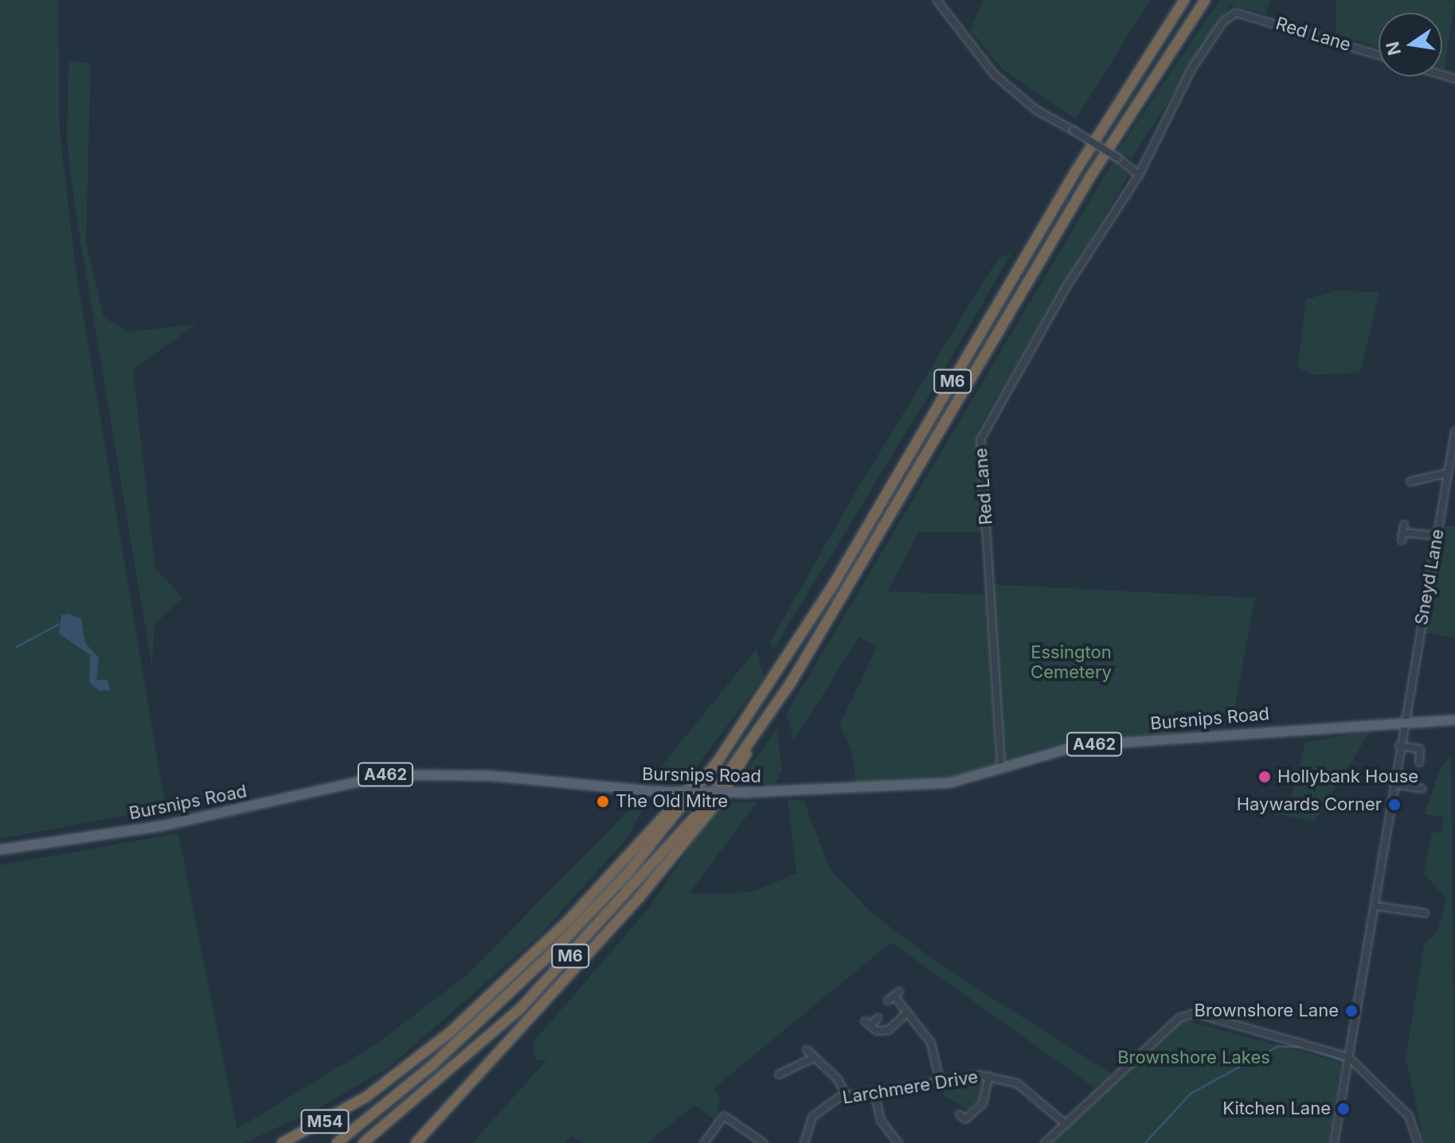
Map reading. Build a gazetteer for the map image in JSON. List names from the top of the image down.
{
  "streets": {
    "highway": ["M6", "M54"],
    "main road": ["Bursnips Road", "A462"],
    "street": ["Red Lane", "Sneyd Lane", "Larchmere Drive"]
  },
  "crossings": [
    ["Red Lane", "Bursnips Road"],
    ["M6", "M54"],
    ["Sneyd Lane", "Bursnips Road"],
    ["Sneyd Lane", "A462"],
    ["Bursnips Road", "A462"]
  ],
  "parks": ["Essington Cemetery", "Brownshore Lakes"],
  "places": [
    "Hollybank House",
    "The Old Mitre",
    "Haywards Corner",
    "Brownshore Lane",
    "Kitchen Lane"
  ],
  "north": "left"
}
